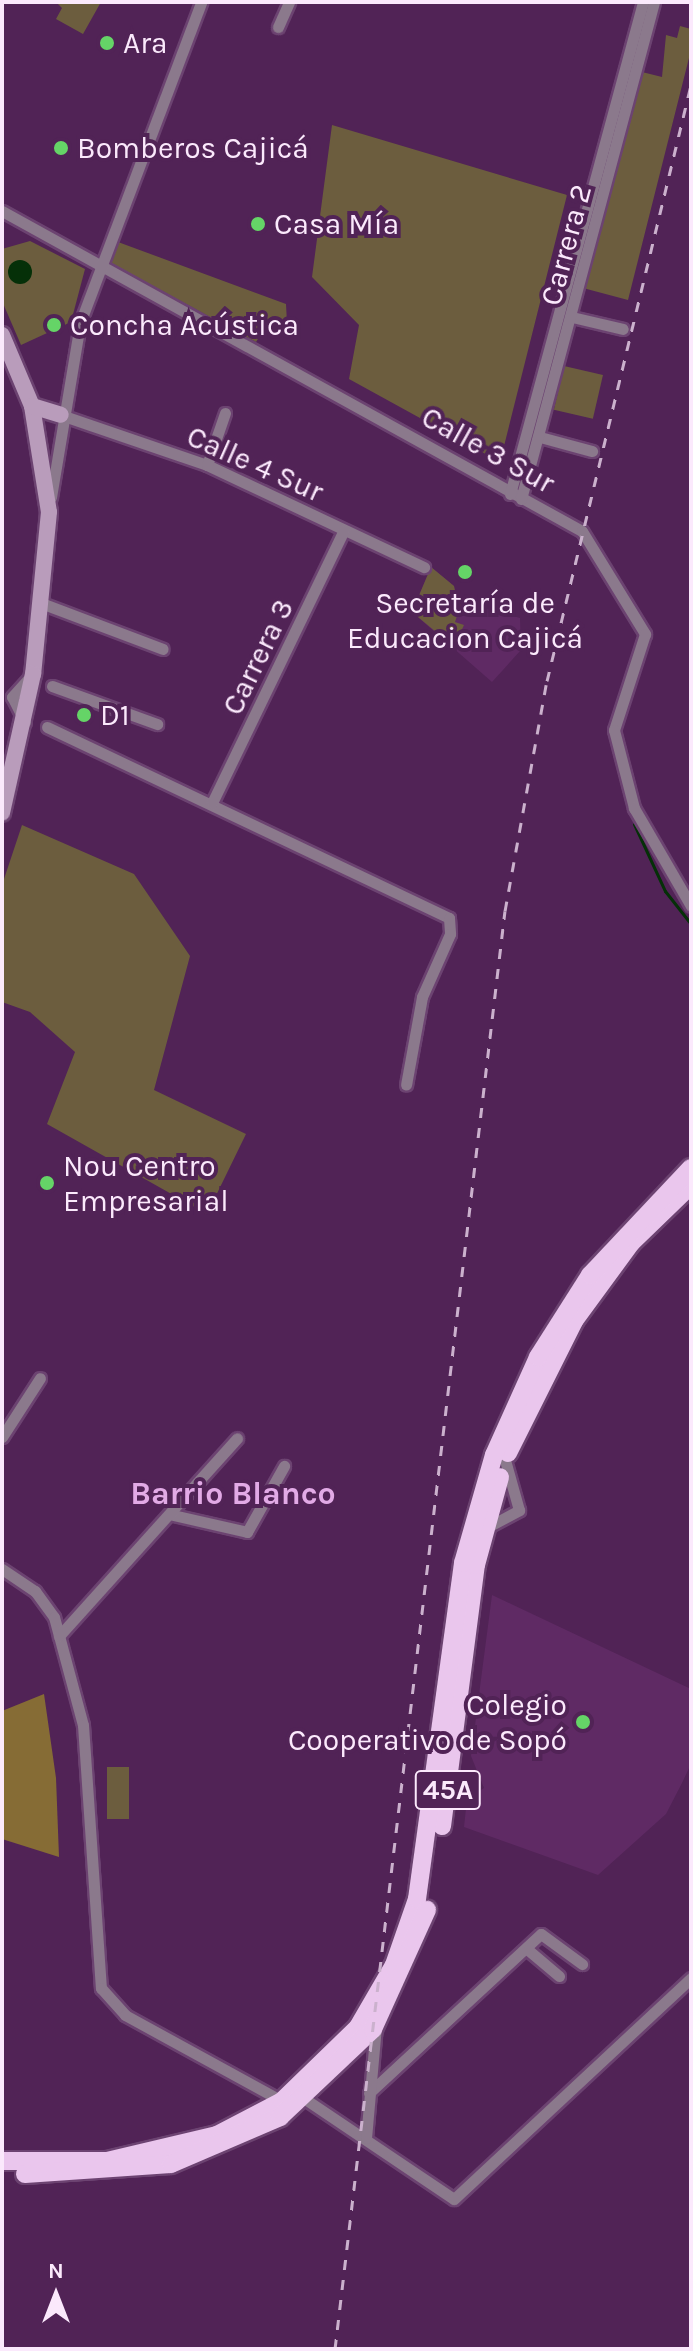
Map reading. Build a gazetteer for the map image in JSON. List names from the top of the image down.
{
  "streets": {
    "highway": ["45A"],
    "street": [
      "Carrera 2",
      "Calle 3 Sur",
      "Calle 4 Sur",
      "Carrera 3"
    ]
  },
  "crossings": [
    ["Carrera 2", "Calle 3 Sur"],
    ["Calle 4 Sur", "Carrera 3"]
  ],
  "districts": ["Barrio Blanco"],
  "places": [
    "Ara",
    "Bomberos Cajicá",
    "Casa Mía",
    "Concha Acústica",
    "Secretaría de Educacion Cajicá",
    "D1",
    "Nou Centro Empresarial",
    "Colegio Cooperativo de Sopó"
  ],
  "north": "top"
}
